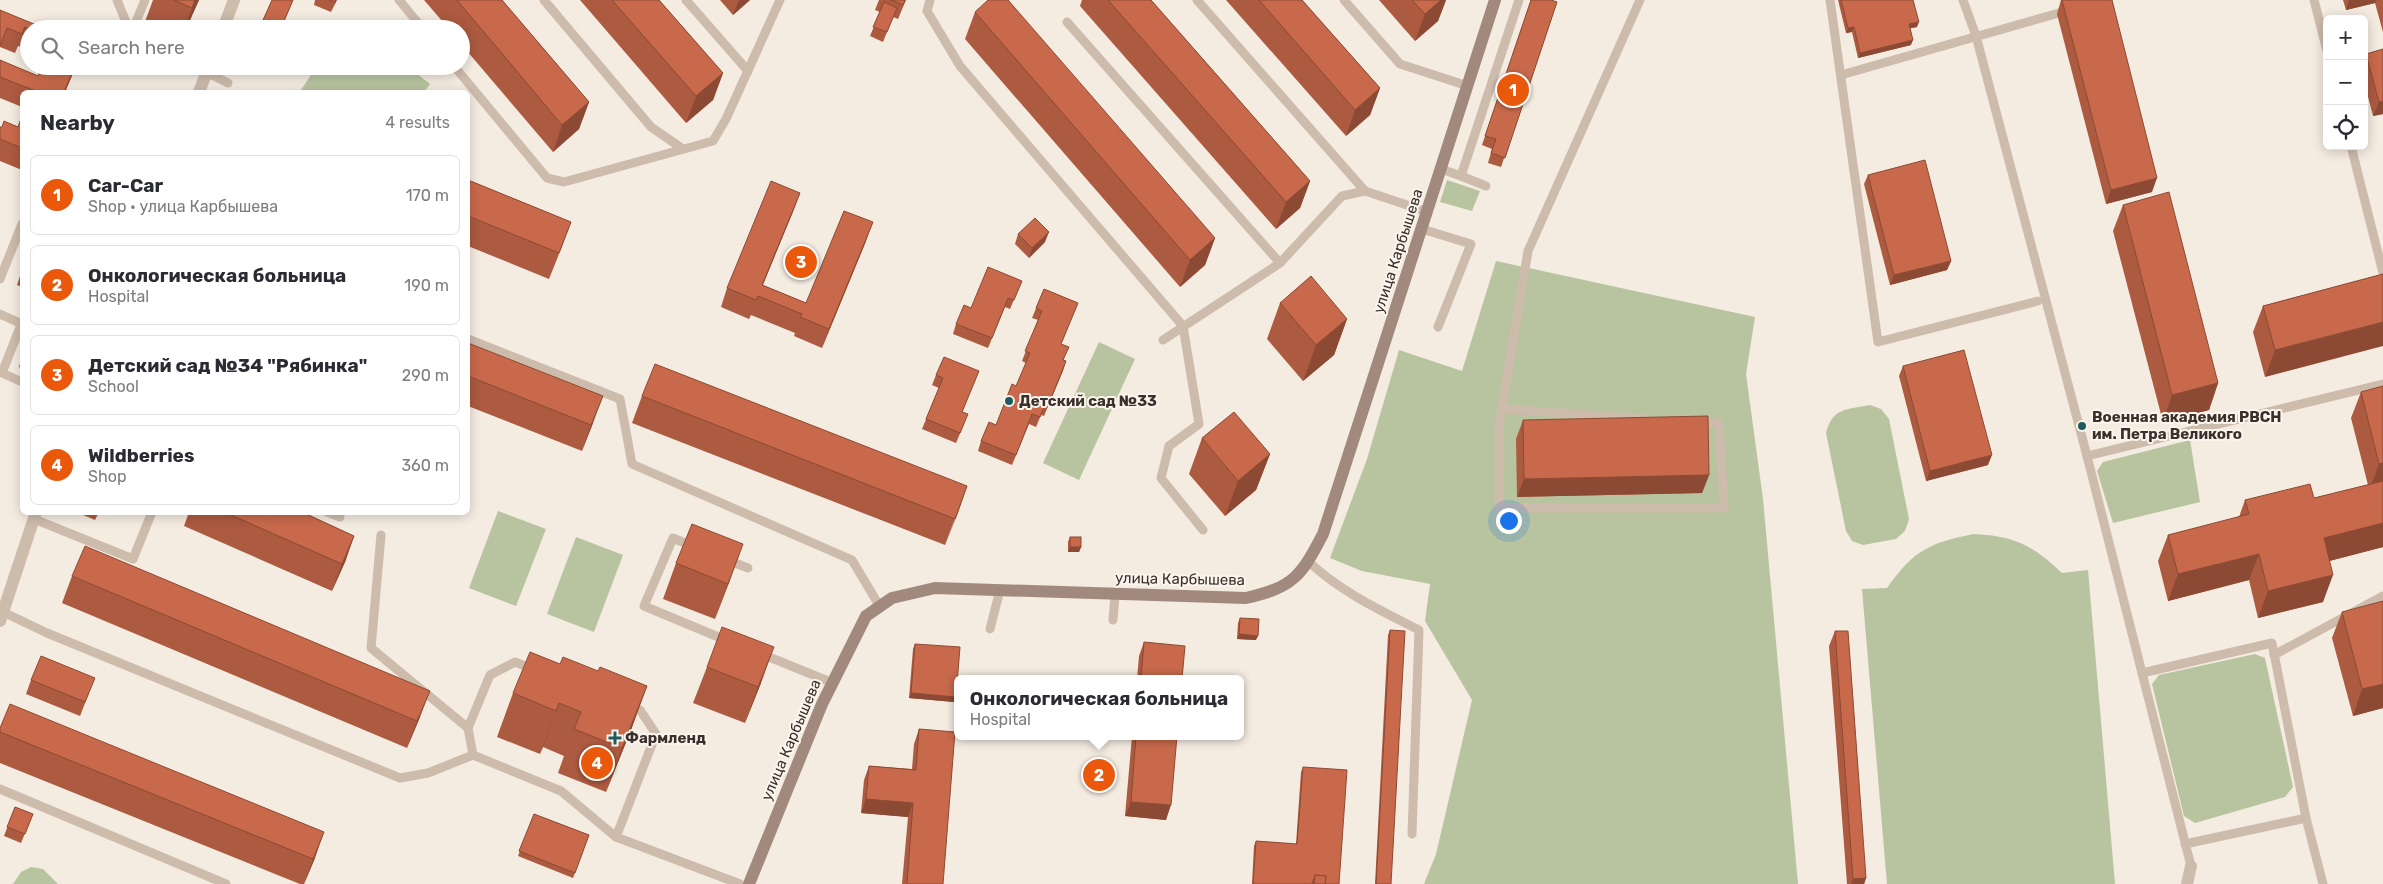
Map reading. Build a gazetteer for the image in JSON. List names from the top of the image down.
{
  "streets": {
    "street": ["улица Карбышева"]
  },
  "places": {
    "other": ["Детский сад №33", "Военная академия РВСН им. Петра Великого"],
    "health": ["Фармленд"]
  },
  "page": {
    "map_buttons": ["+", "−"],
    "search": "Search here",
    "pins": [
      "1",
      "3",
      "4",
      "2"
    ],
    "heading": ["Nearby", "4 results"],
    "list": [
      {
        "mark": "1",
        "name": "Car-Car",
        "note": "Shop · улица Карбышева",
        "value": "170 m"
      },
      {
        "mark": "2",
        "name": "Онкологическая больница",
        "note": "Hospital",
        "value": "190 m"
      },
      {
        "mark": "3",
        "name": "Детский сад №34 \"Рябинка\"",
        "note": "School",
        "value": "290 m"
      },
      {
        "mark": "4",
        "name": "Wildberries",
        "note": "Shop",
        "value": "360 m"
      }
    ],
    "popup": ["Онкологическая больница", "Hospital"]
  }
}
